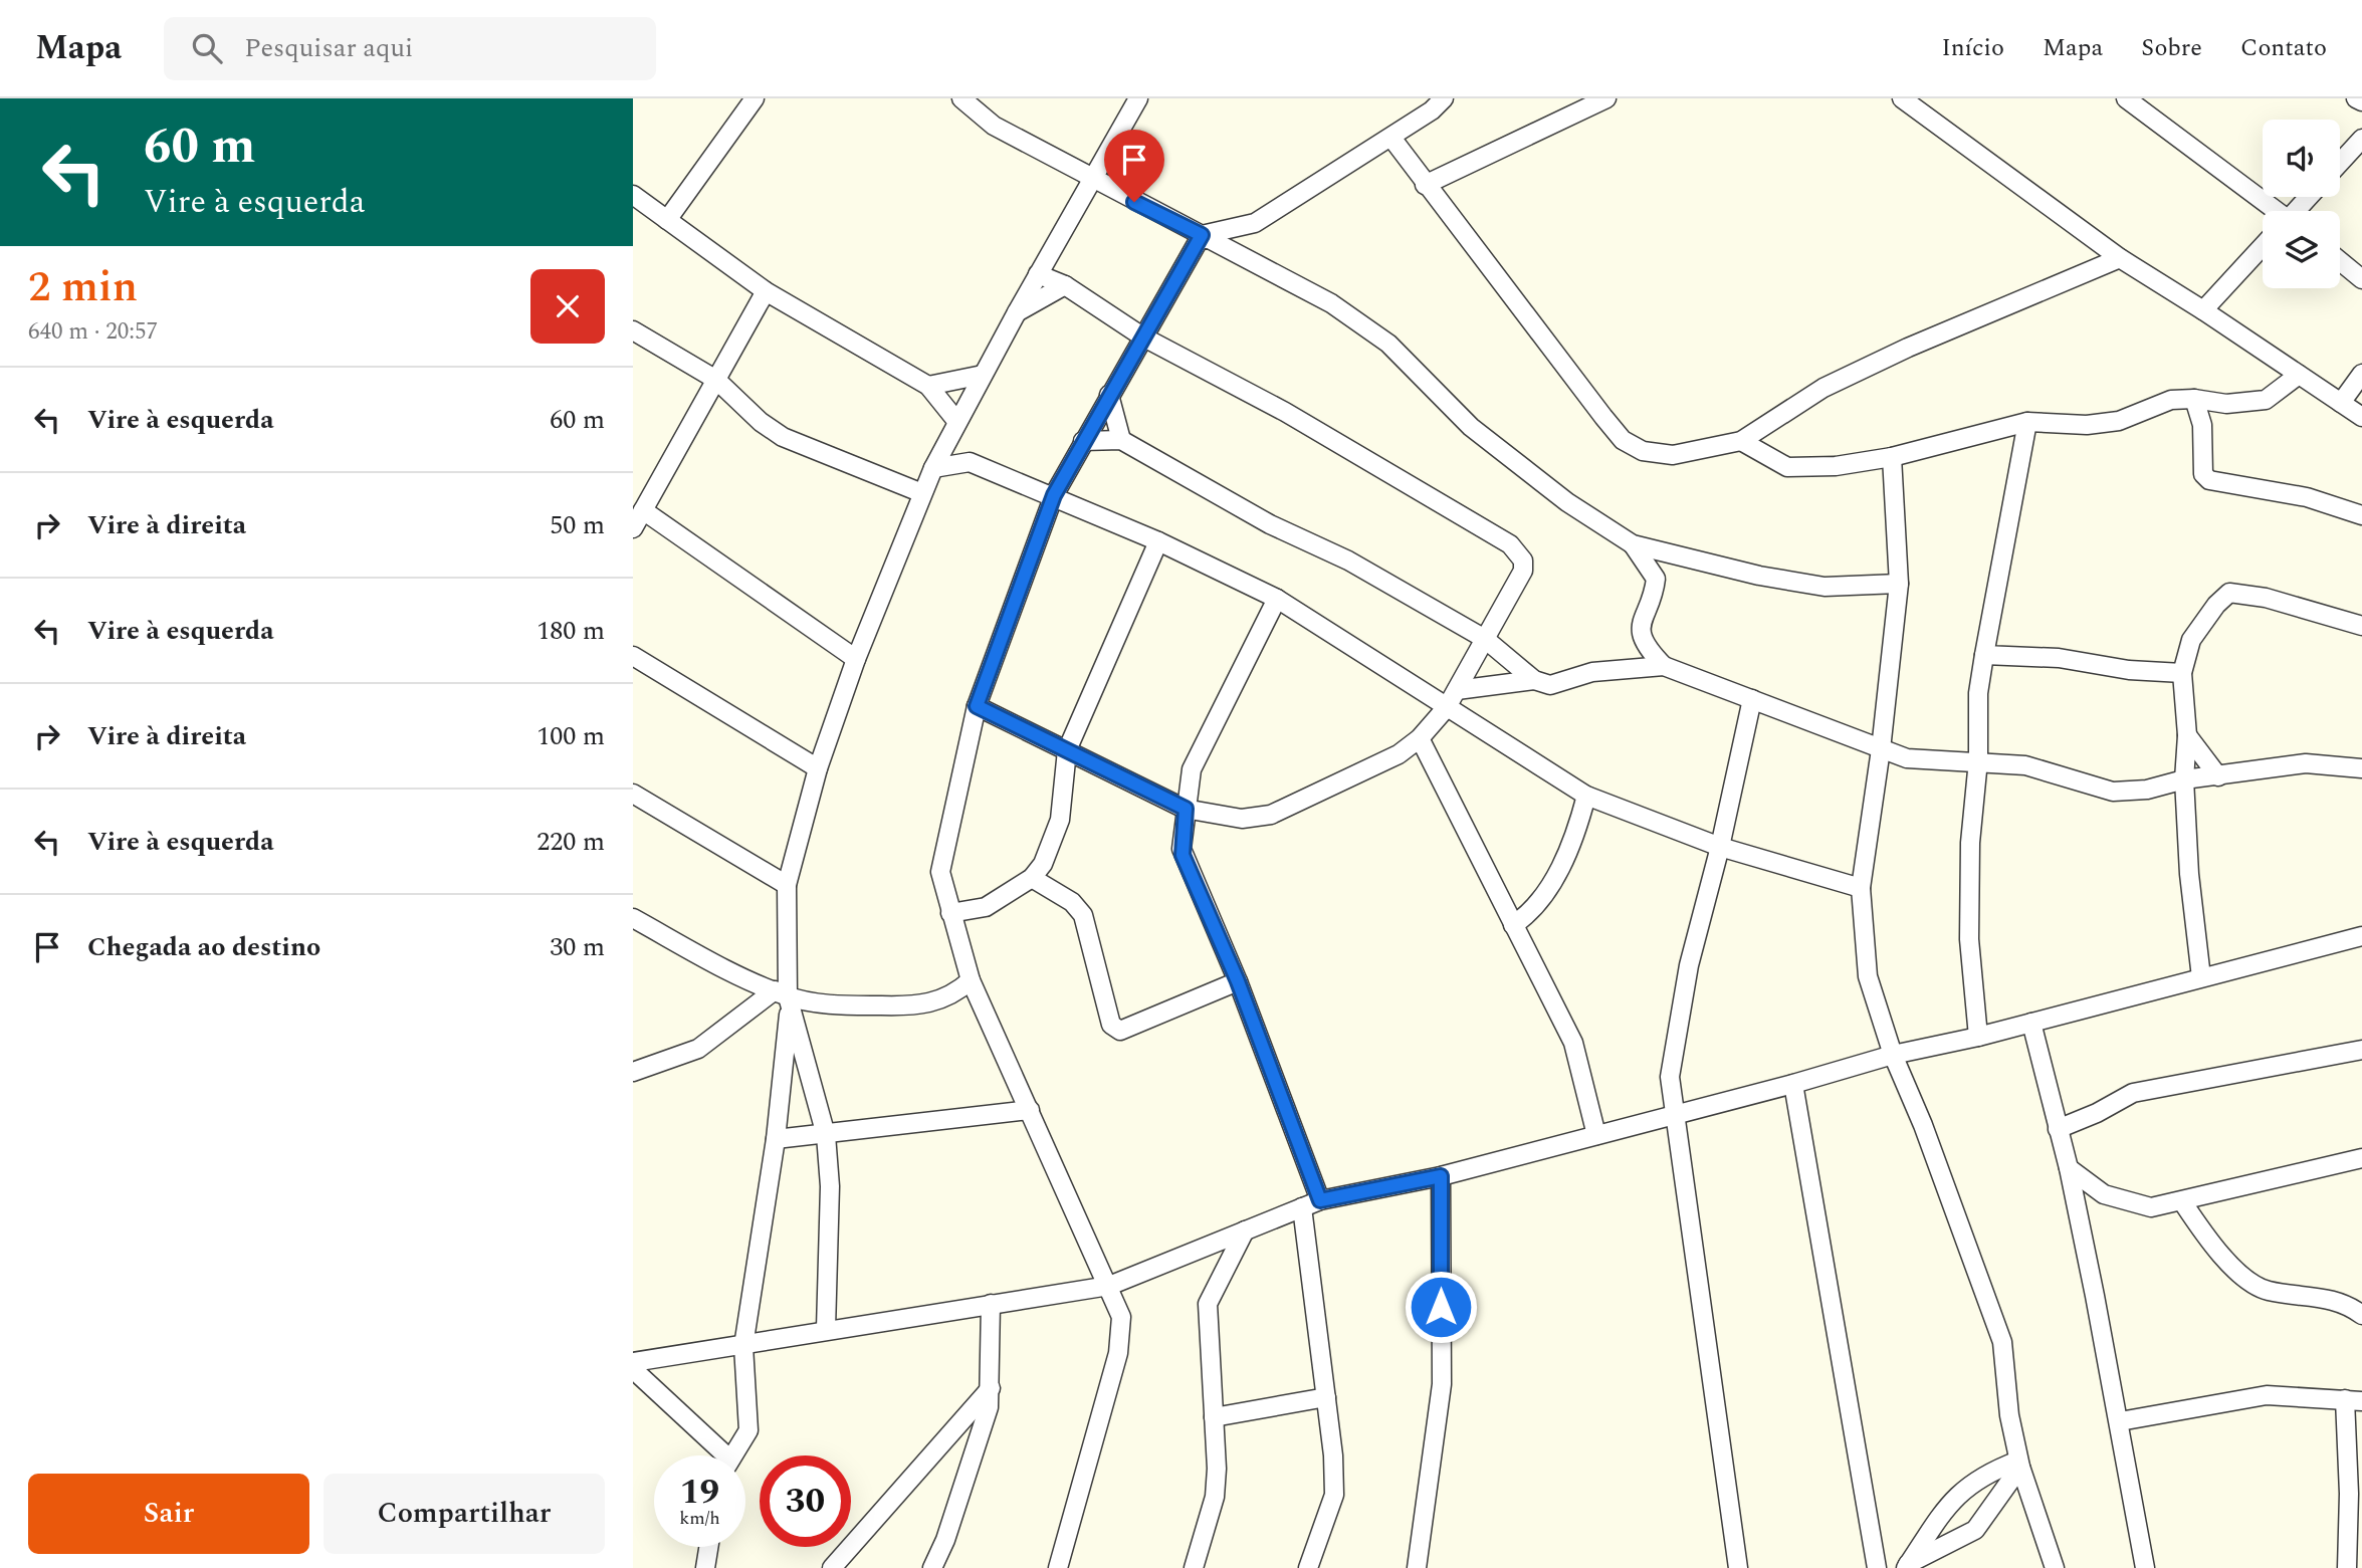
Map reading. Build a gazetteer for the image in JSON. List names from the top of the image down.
{
  "page": {
    "header": "Mapa",
    "search": "Pesquisar aqui",
    "nav": [
      "Início",
      "Mapa",
      "Sobre",
      "Contato"
    ],
    "turn": ["60 m", "Vire à esquerda"],
    "heading": ["2 min", "640 m · 20:57"],
    "list": [
      {
        "name": "Vire à esquerda",
        "value": "60 m"
      },
      {
        "name": "Vire à direita",
        "value": "50 m"
      },
      {
        "name": "Vire à esquerda",
        "value": "180 m"
      },
      {
        "name": "Vire à direita",
        "value": "100 m"
      },
      {
        "name": "Vire à esquerda",
        "value": "220 m"
      },
      {
        "name": "Chegada ao destino",
        "value": "30 m"
      }
    ],
    "speed": "19 km/h",
    "limit": "30",
    "buttons": ["Sair", "Compartilhar"]
  }
}
